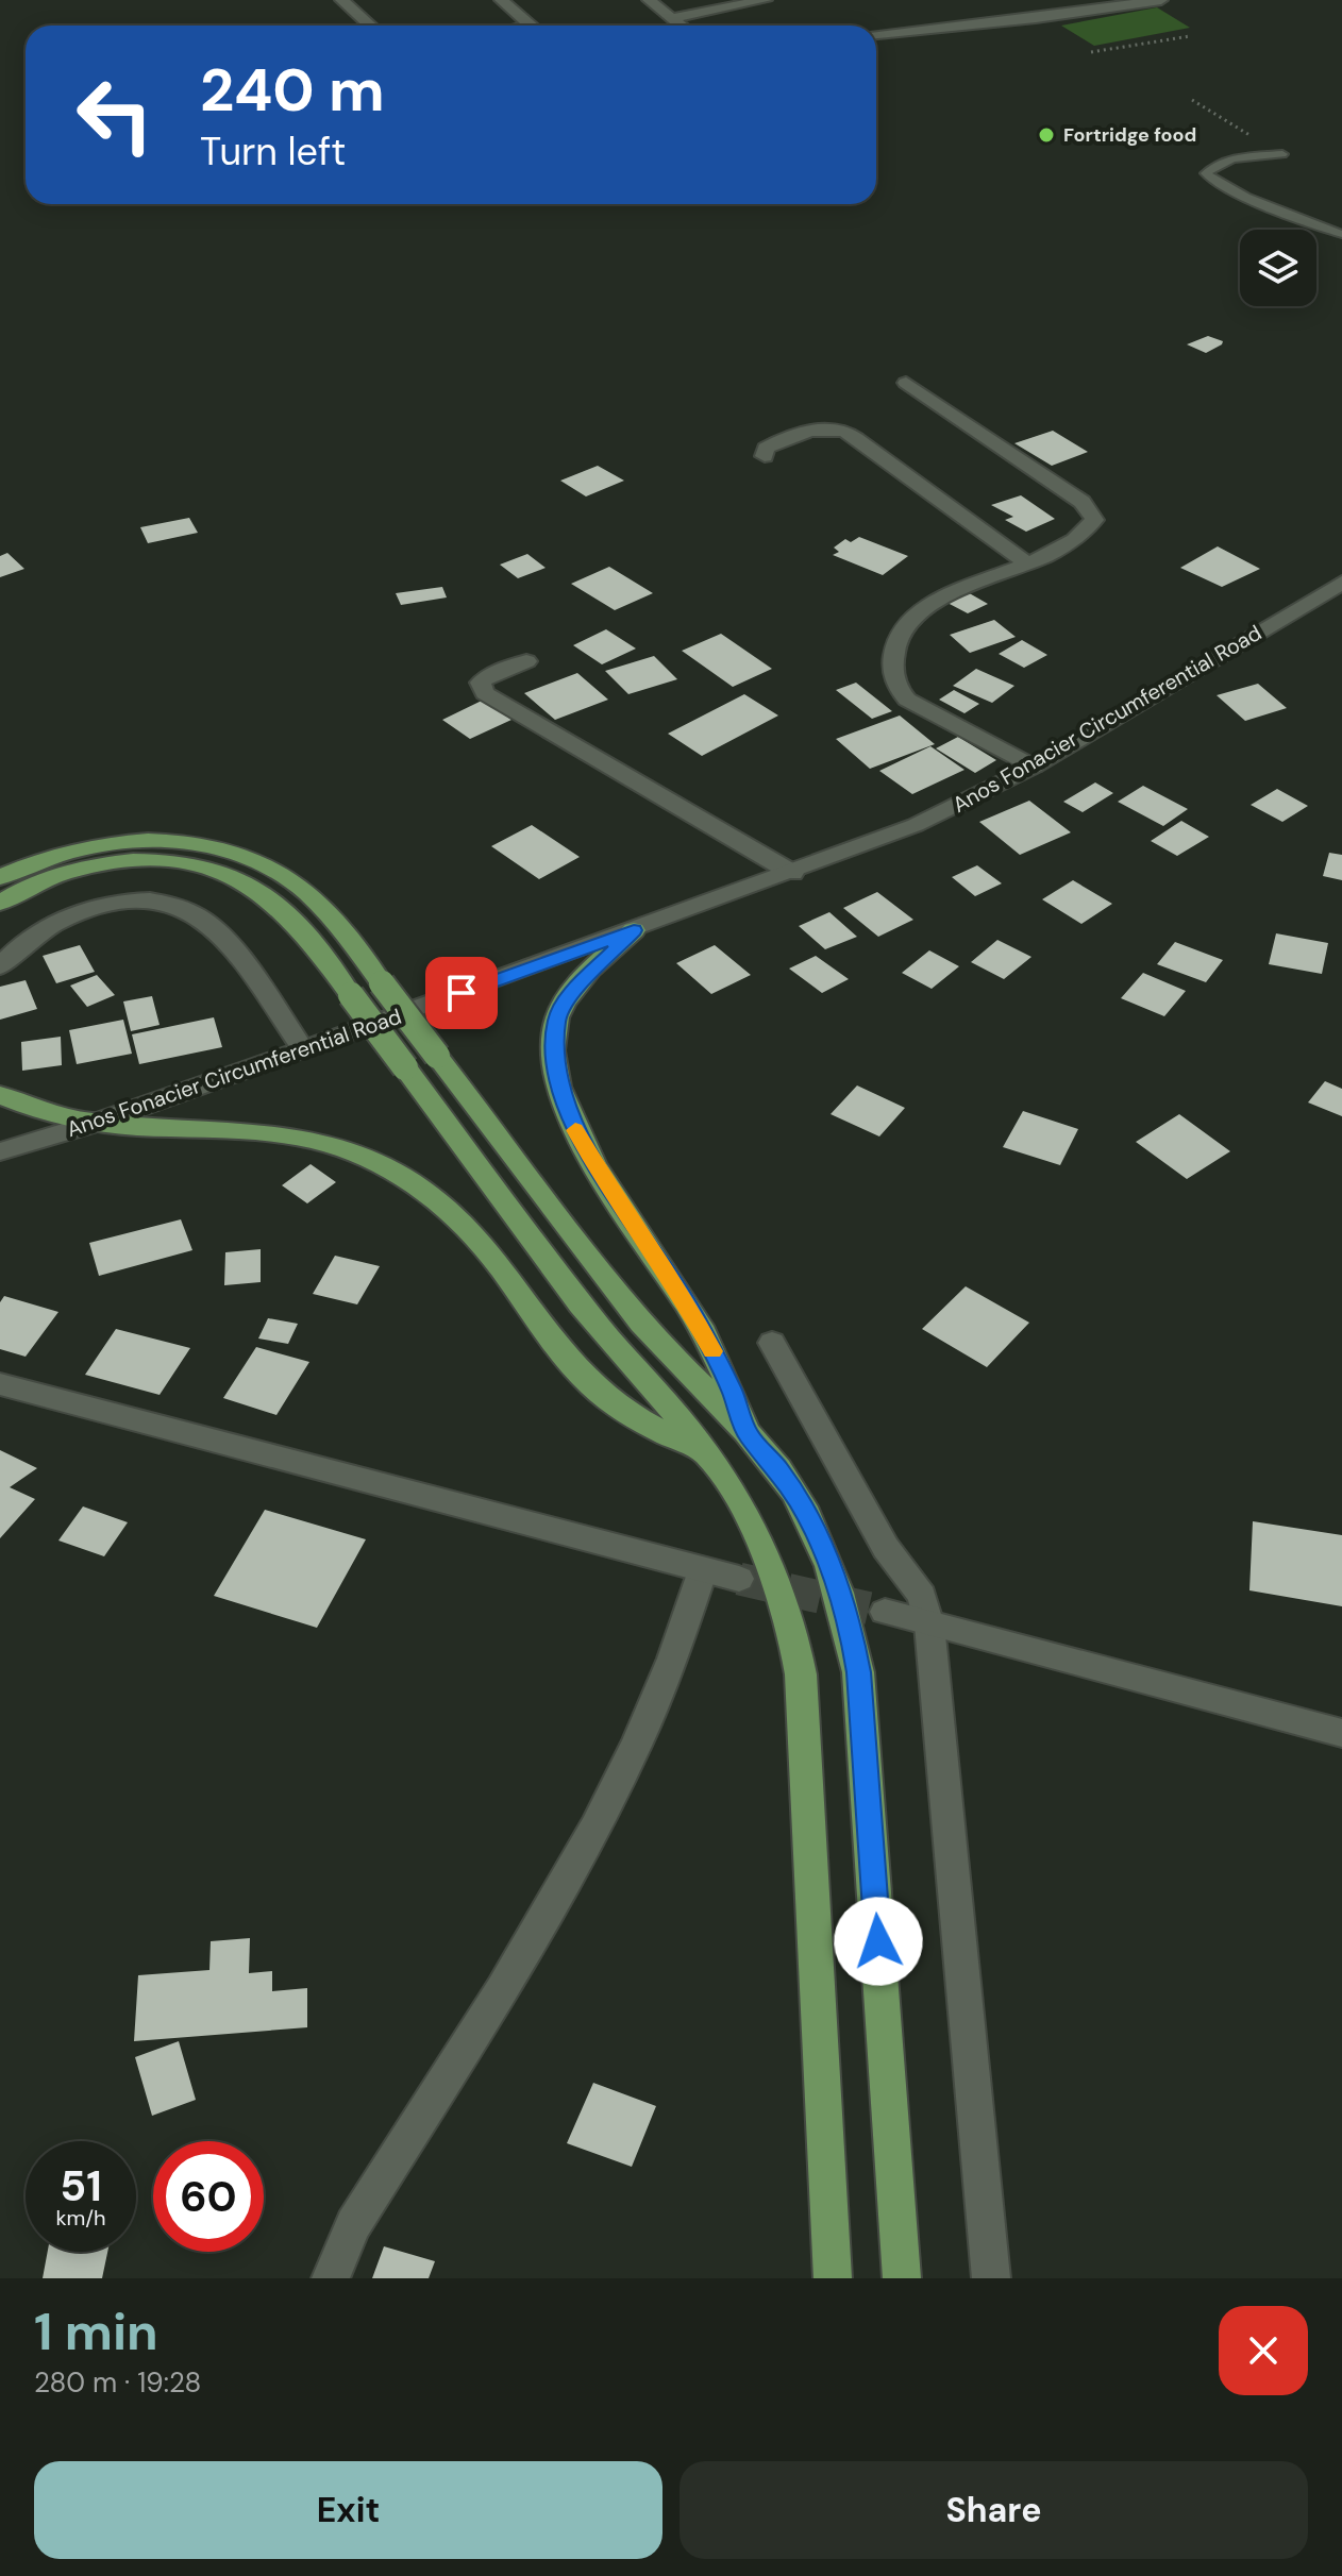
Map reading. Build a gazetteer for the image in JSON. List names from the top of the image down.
{
  "streets": {
    "street": ["Anos Fonacier Circumferential Road"]
  },
  "places": ["Fortridge food"],
  "page": {
    "turn": ["240 m", "Turn left"],
    "speed": "51 km/h",
    "limit": "60",
    "heading": ["1 min", "280 m · 19:28"],
    "buttons": ["Exit", "Share"]
  }
}
